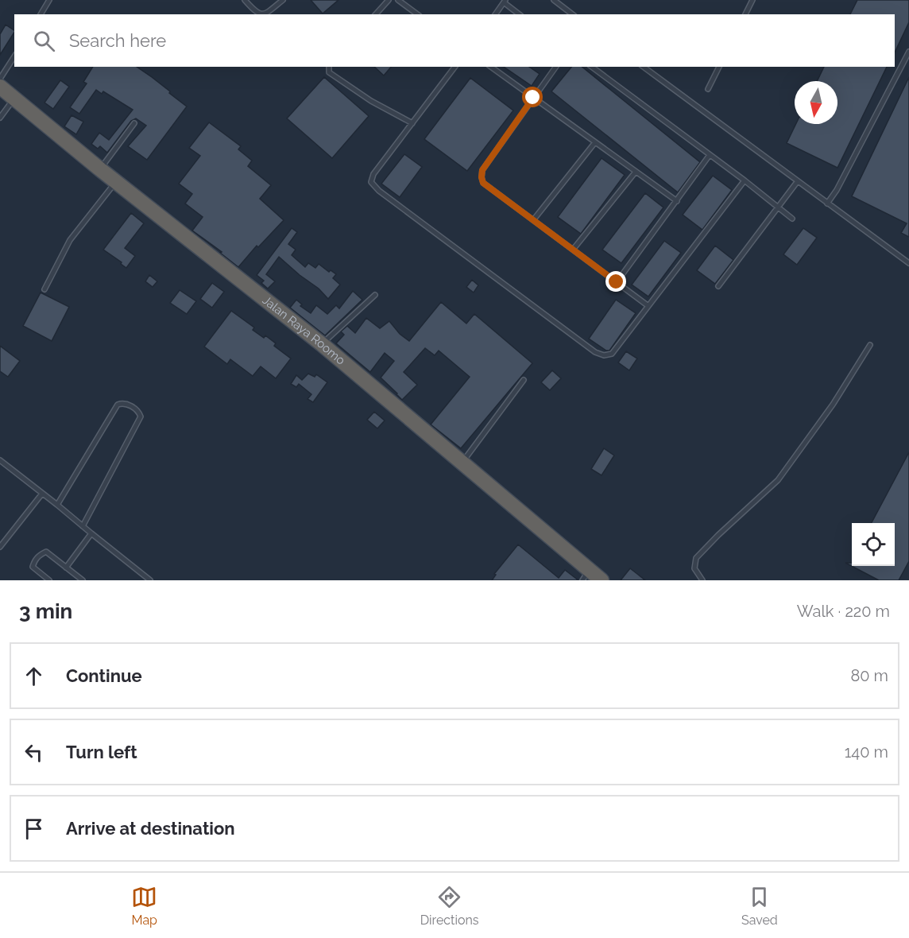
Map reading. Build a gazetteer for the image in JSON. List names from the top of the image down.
{
  "streets": {
    "highway": ["Jalan Raya Roomo"]
  },
  "north": "bottom",
  "page": {
    "search": "Search here",
    "heading": ["3 min", "Walk · 220 m"],
    "list": [
      ["Continue", "80 m"],
      ["Turn left", "140 m"],
      "Arrive at destination"
    ],
    "nav": ["Map", "Directions", "Saved"]
  }
}
